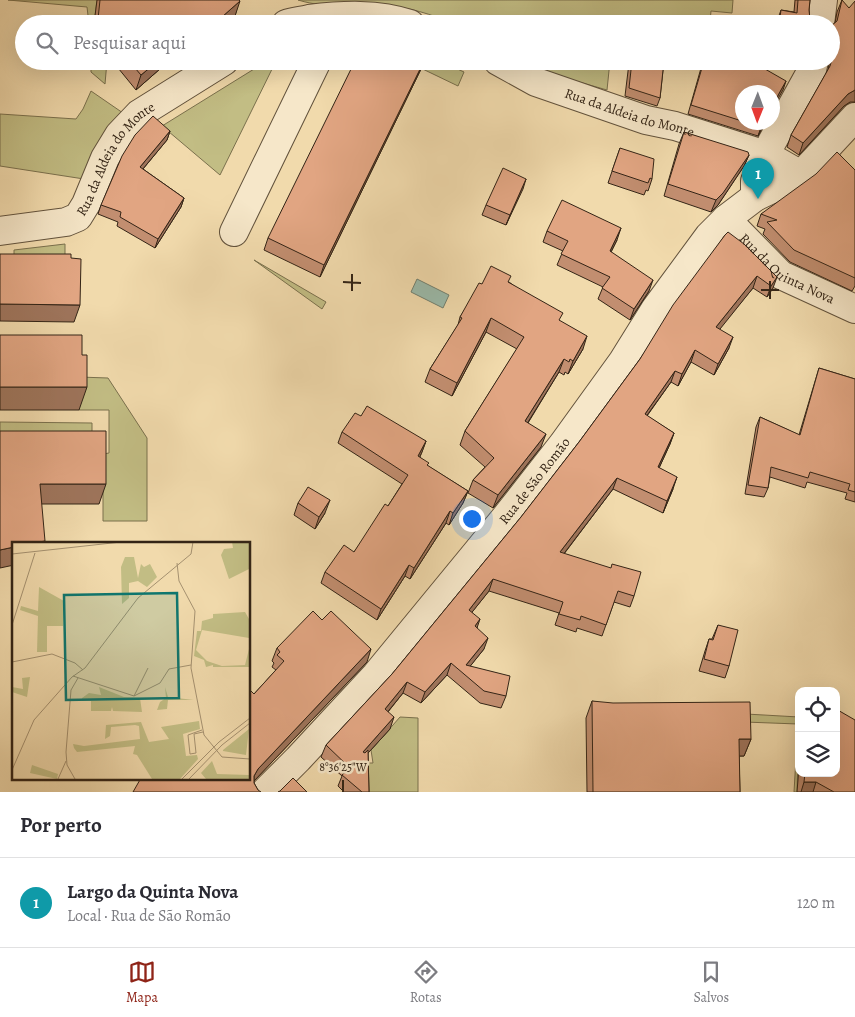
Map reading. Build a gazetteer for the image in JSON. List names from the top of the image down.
{
  "streets": {
    "street": ["Rua da Aldeia do Monte", "Rua da Quinta Nova", "Rua de São Romão"]
  },
  "crossings": [
    ["Rua da Quinta Nova", "Rua de São Romão"]
  ],
  "north": "bottom",
  "page": {
    "search": "Pesquisar aqui",
    "pins": "1",
    "heading": "Por perto",
    "list": [
      {
        "mark": "1",
        "name": "Largo da Quinta Nova",
        "note": "Local · Rua de São Romão",
        "value": "120 m"
      }
    ],
    "nav": ["Mapa", "Rotas", "Salvos"]
  },
  "coordinates": ["8°36'25\"W"]
}
